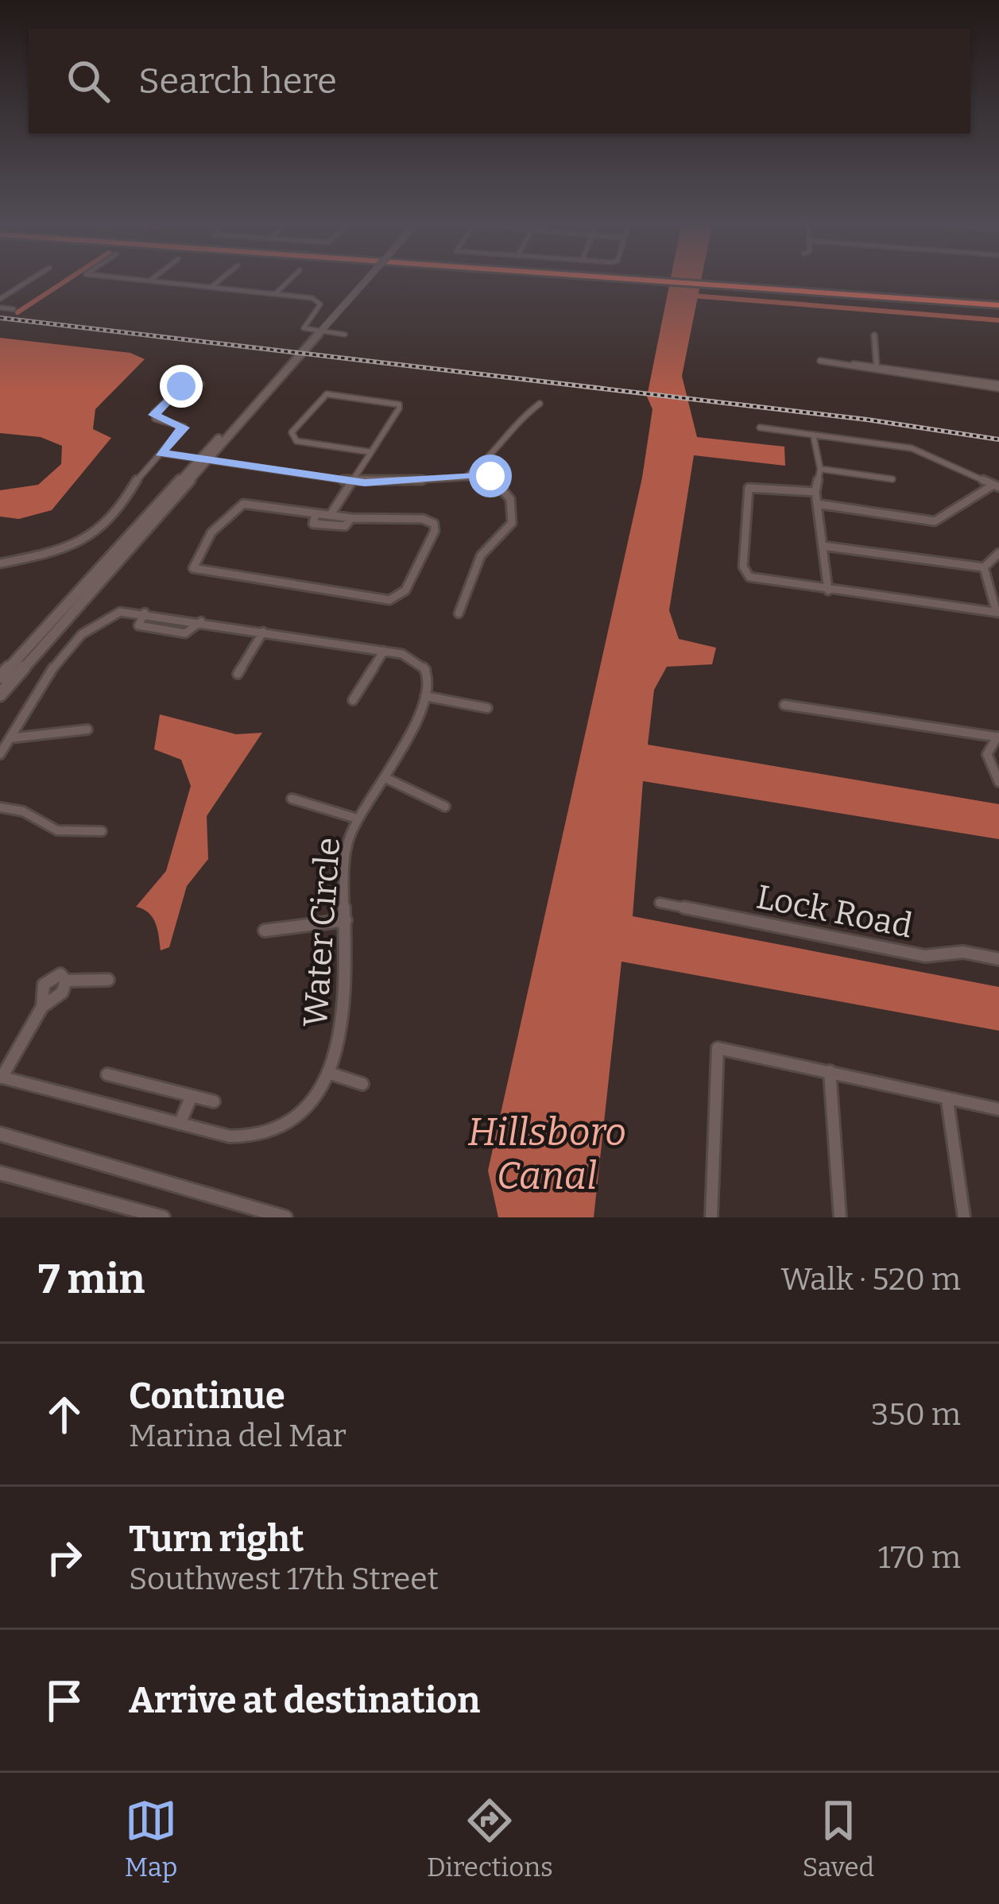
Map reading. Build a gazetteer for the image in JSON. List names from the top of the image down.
{
  "streets": {
    "street": ["Lock Road", "Water Circle"]
  },
  "water": ["Hillsboro Canal"],
  "page": {
    "search": "Search here",
    "heading": ["7 min", "Walk · 520 m"],
    "list": [
      ["Continue", "Marina del Mar", "350 m"],
      ["Turn right", "Southwest 17th Street", "170 m"],
      "Arrive at destination"
    ],
    "nav": ["Map", "Directions", "Saved"]
  }
}
